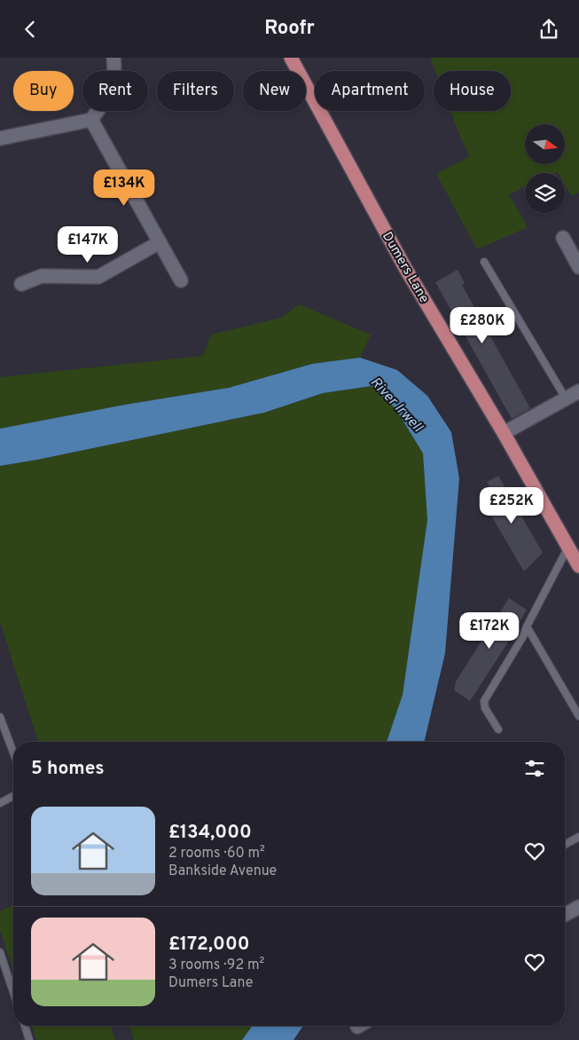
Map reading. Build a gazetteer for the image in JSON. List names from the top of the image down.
{
  "streets": {
    "main road": ["Dumers Lane"]
  },
  "water": ["River Irwell"],
  "north": "right",
  "page": {
    "header": "Roofr",
    "chip": [
      "Buy",
      "Rent",
      "Filters",
      "New",
      "Apartment",
      "House"
    ],
    "price": [
      "£134K",
      "£147K",
      "£280K",
      "£252K",
      "£172K"
    ],
    "heading": "5 homes",
    "list": [
      {
        "name": "£134,000",
        "note": "2 rooms · 60 m² · Bankside Avenue"
      },
      {
        "name": "£172,000",
        "note": "3 rooms · 92 m² · Dumers Lane"
      }
    ]
  }
}
